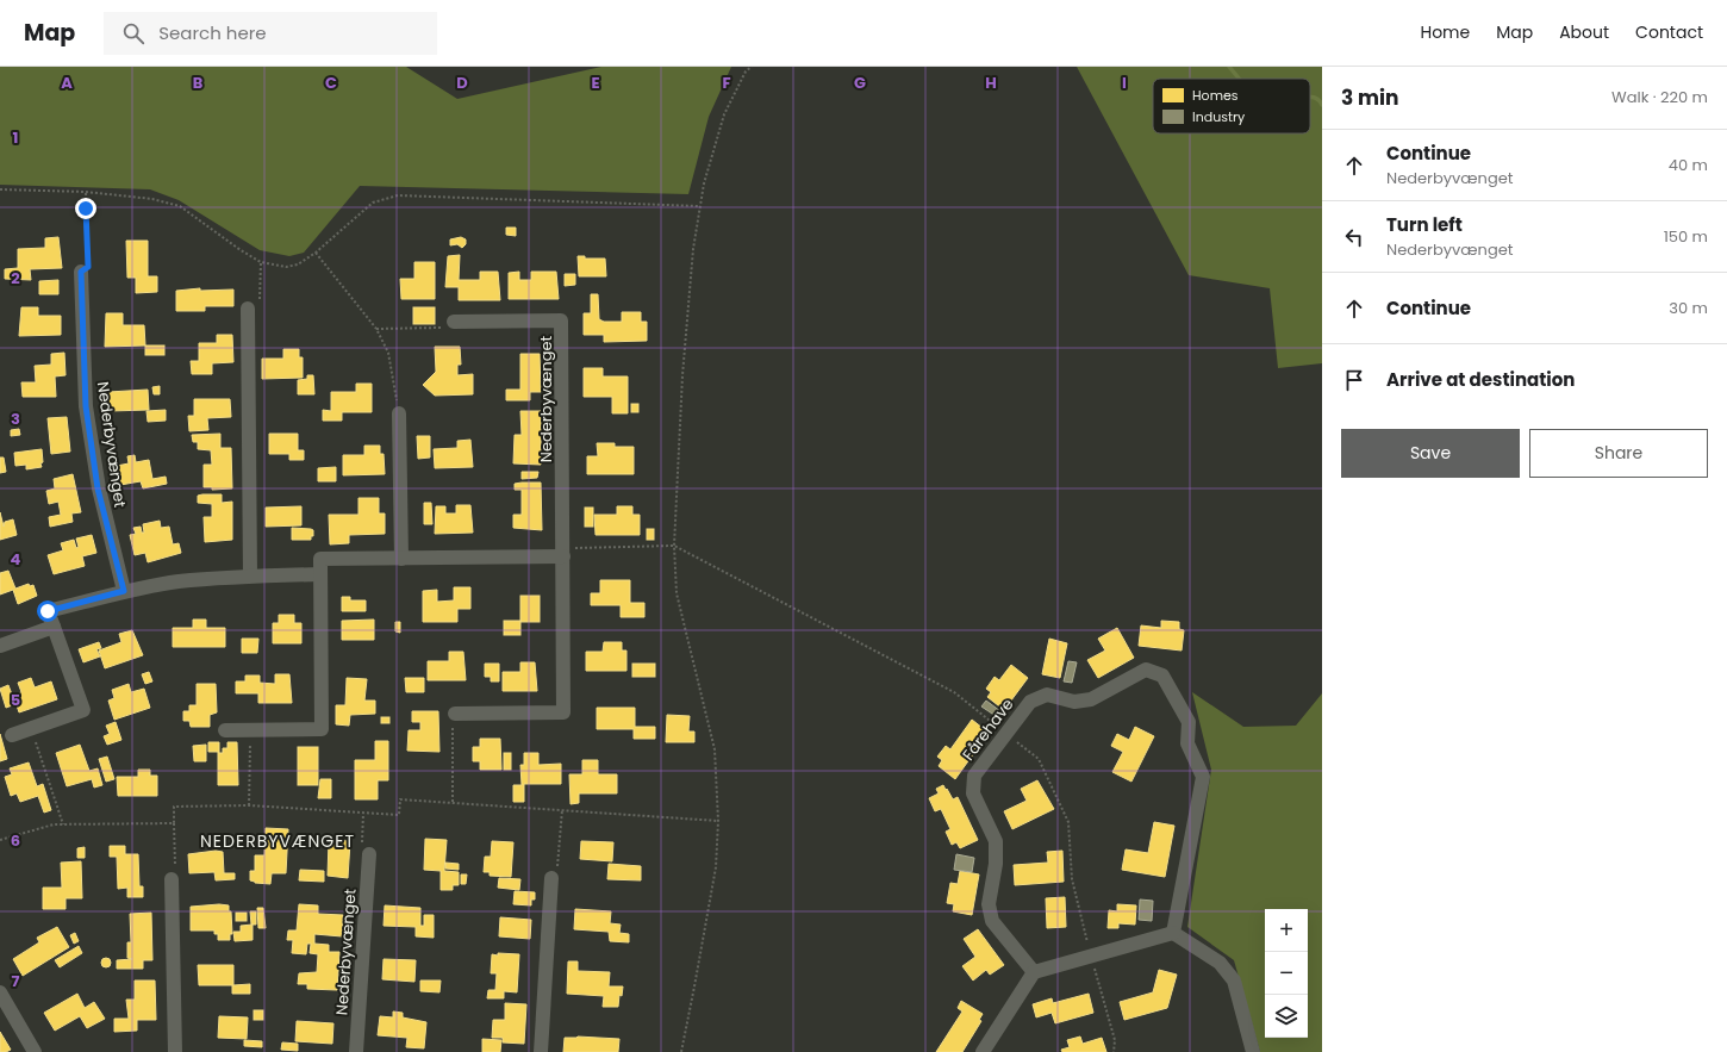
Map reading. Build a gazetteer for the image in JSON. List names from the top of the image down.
{
  "streets": {
    "street": ["Nederbyvænget", "Fårehave"]
  },
  "districts": ["NEDERBYVÆNGET"],
  "legend": ["Homes", "Industry"],
  "page": {
    "header": "Map",
    "search": "Search here",
    "nav": [
      "Home",
      "Map",
      "About",
      "Contact"
    ],
    "heading": ["3 min", "Walk · 220 m"],
    "list": [
      ["Continue", "Nederbyvænget", "40 m"],
      ["Turn left", "Nederbyvænget", "150 m"],
      ["Continue", "30 m"],
      "Arrive at destination"
    ],
    "buttons": ["Save", "Share"],
    "map_buttons": ["+", "−"]
  },
  "grid": {
    "columns": [
      "A",
      "B",
      "C",
      "D",
      "E",
      "F",
      "G",
      "H",
      "I"
    ],
    "rows": [
      "1",
      "2",
      "3",
      "4",
      "5",
      "6",
      "7"
    ]
  }
}
